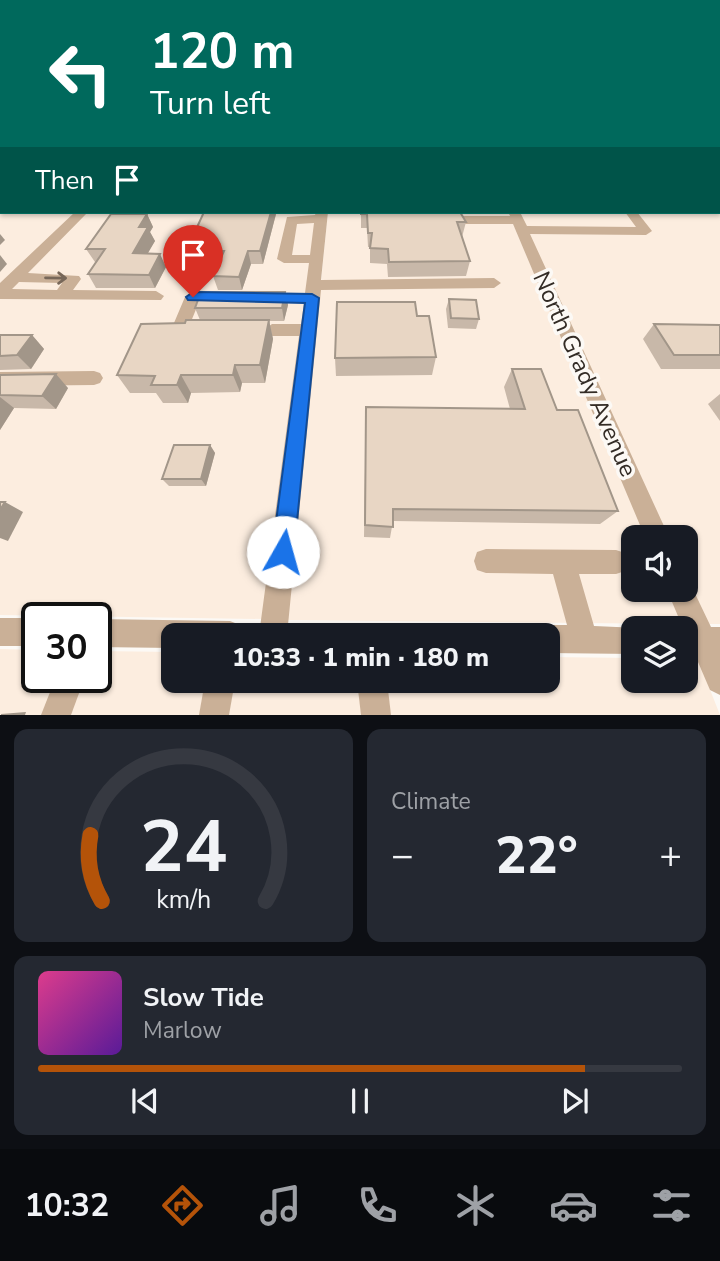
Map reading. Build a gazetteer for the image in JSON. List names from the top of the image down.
{
  "streets": {
    "street": ["North Grady Avenue"]
  },
  "page": {
    "turn": ["120 m", "Turn left"],
    "then": "Then",
    "limit": "30",
    "trip": "10:33 · 1 min · 180 m",
    "tile": "Climate",
    "heat": ["−", "22°", "+"],
    "song": ["Slow Tide", "Marlow"],
    "tabs": "10:32",
    "gauge": ["24", "km/h"]
  }
}
